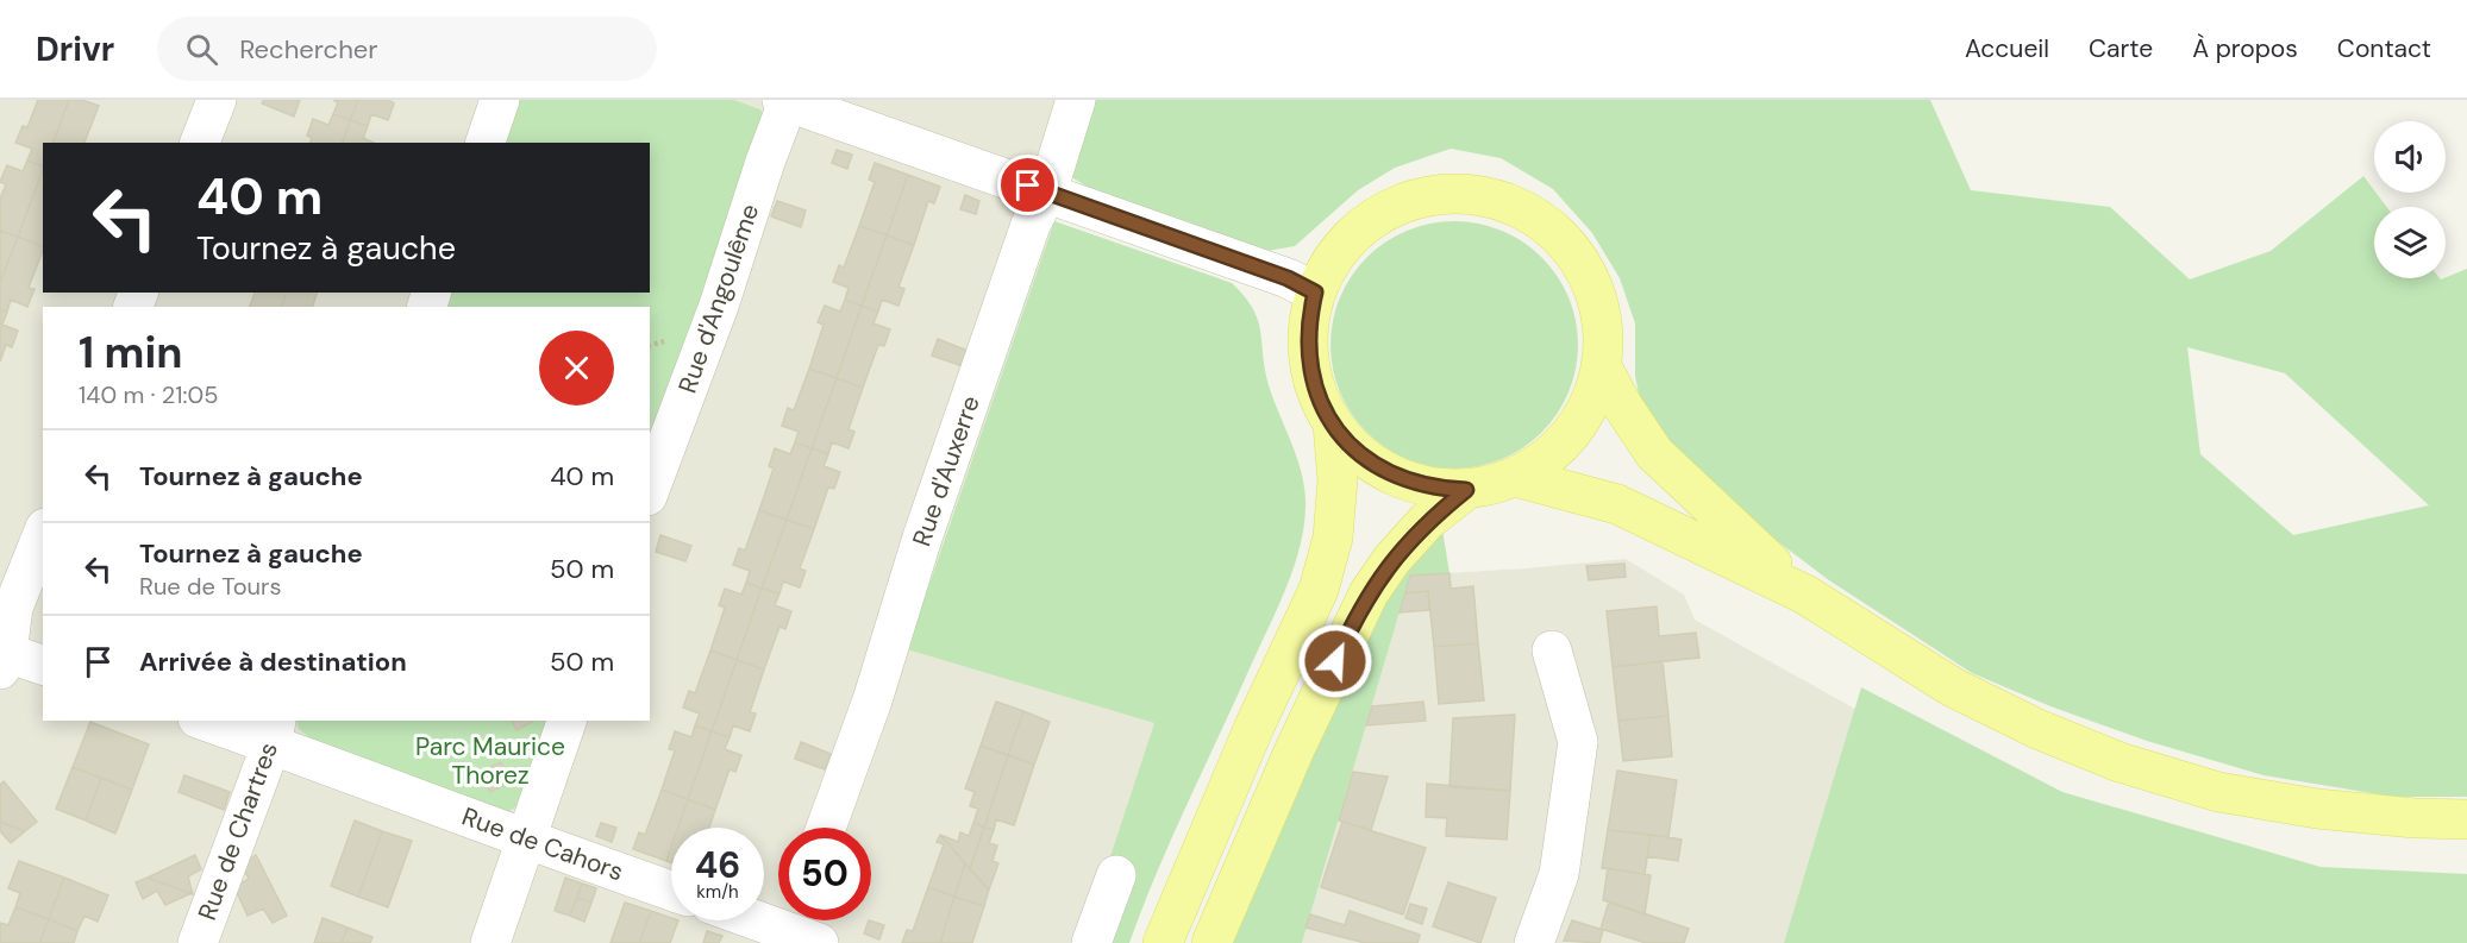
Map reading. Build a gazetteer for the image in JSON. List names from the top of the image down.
{
  "streets": {
    "street": [
      "Rue d'Angoulême",
      "Rue d'Auxerre",
      "Rue de Chartres",
      "Rue de Cahors"
    ]
  },
  "crossings": [
    ["Rue de Chartres", "Rue de Cahors"]
  ],
  "parks": ["Parc Maurice Thorez"],
  "page": {
    "header": "Drivr",
    "search": "Rechercher",
    "nav": [
      "Accueil",
      "Carte",
      "À propos",
      "Contact"
    ],
    "turn": ["40 m", "Tournez à gauche"],
    "heading": ["1 min", "140 m · 21:05"],
    "list": [
      {
        "name": "Tournez à gauche",
        "value": "40 m"
      },
      {
        "name": "Tournez à gauche",
        "note": "Rue de Tours",
        "value": "50 m"
      },
      {
        "name": "Arrivée à destination",
        "value": "50 m"
      }
    ],
    "speed": "46 km/h",
    "limit": "50"
  }
}
